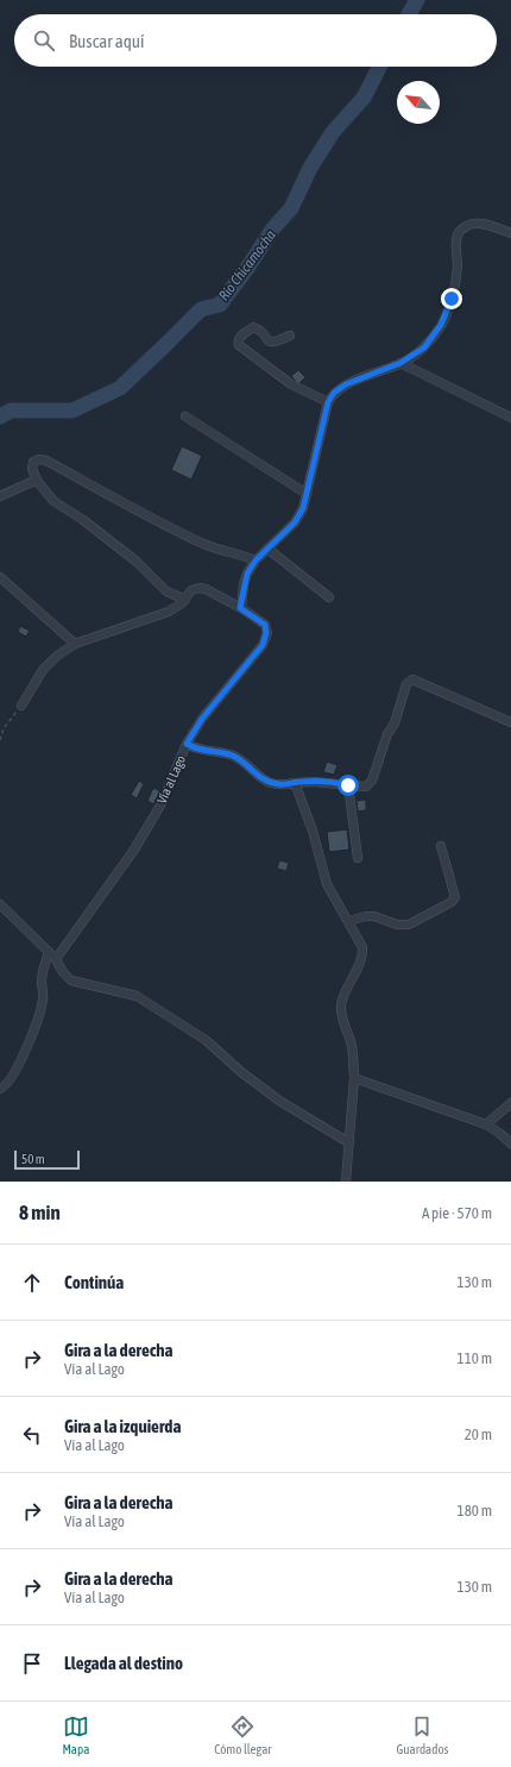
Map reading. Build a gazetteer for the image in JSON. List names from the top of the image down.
{
  "streets": {
    "street": ["Vía al Lago"]
  },
  "water": ["Río Chicamocha"],
  "scale_bar": "50 m",
  "north": "top left",
  "page": {
    "search": "Buscar aquí",
    "scale": "50 m",
    "heading": ["8 min", "A pie · 570 m"],
    "list": [
      ["Continúa", "130 m"],
      ["Gira a la derecha", "Vía al Lago", "110 m"],
      ["Gira a la izquierda", "Vía al Lago", "20 m"],
      ["Gira a la derecha", "Vía al Lago", "180 m"],
      ["Gira a la derecha", "Vía al Lago", "130 m"],
      "Llegada al destino"
    ],
    "nav": ["Mapa", "Cómo llegar", "Guardados"]
  }
}
